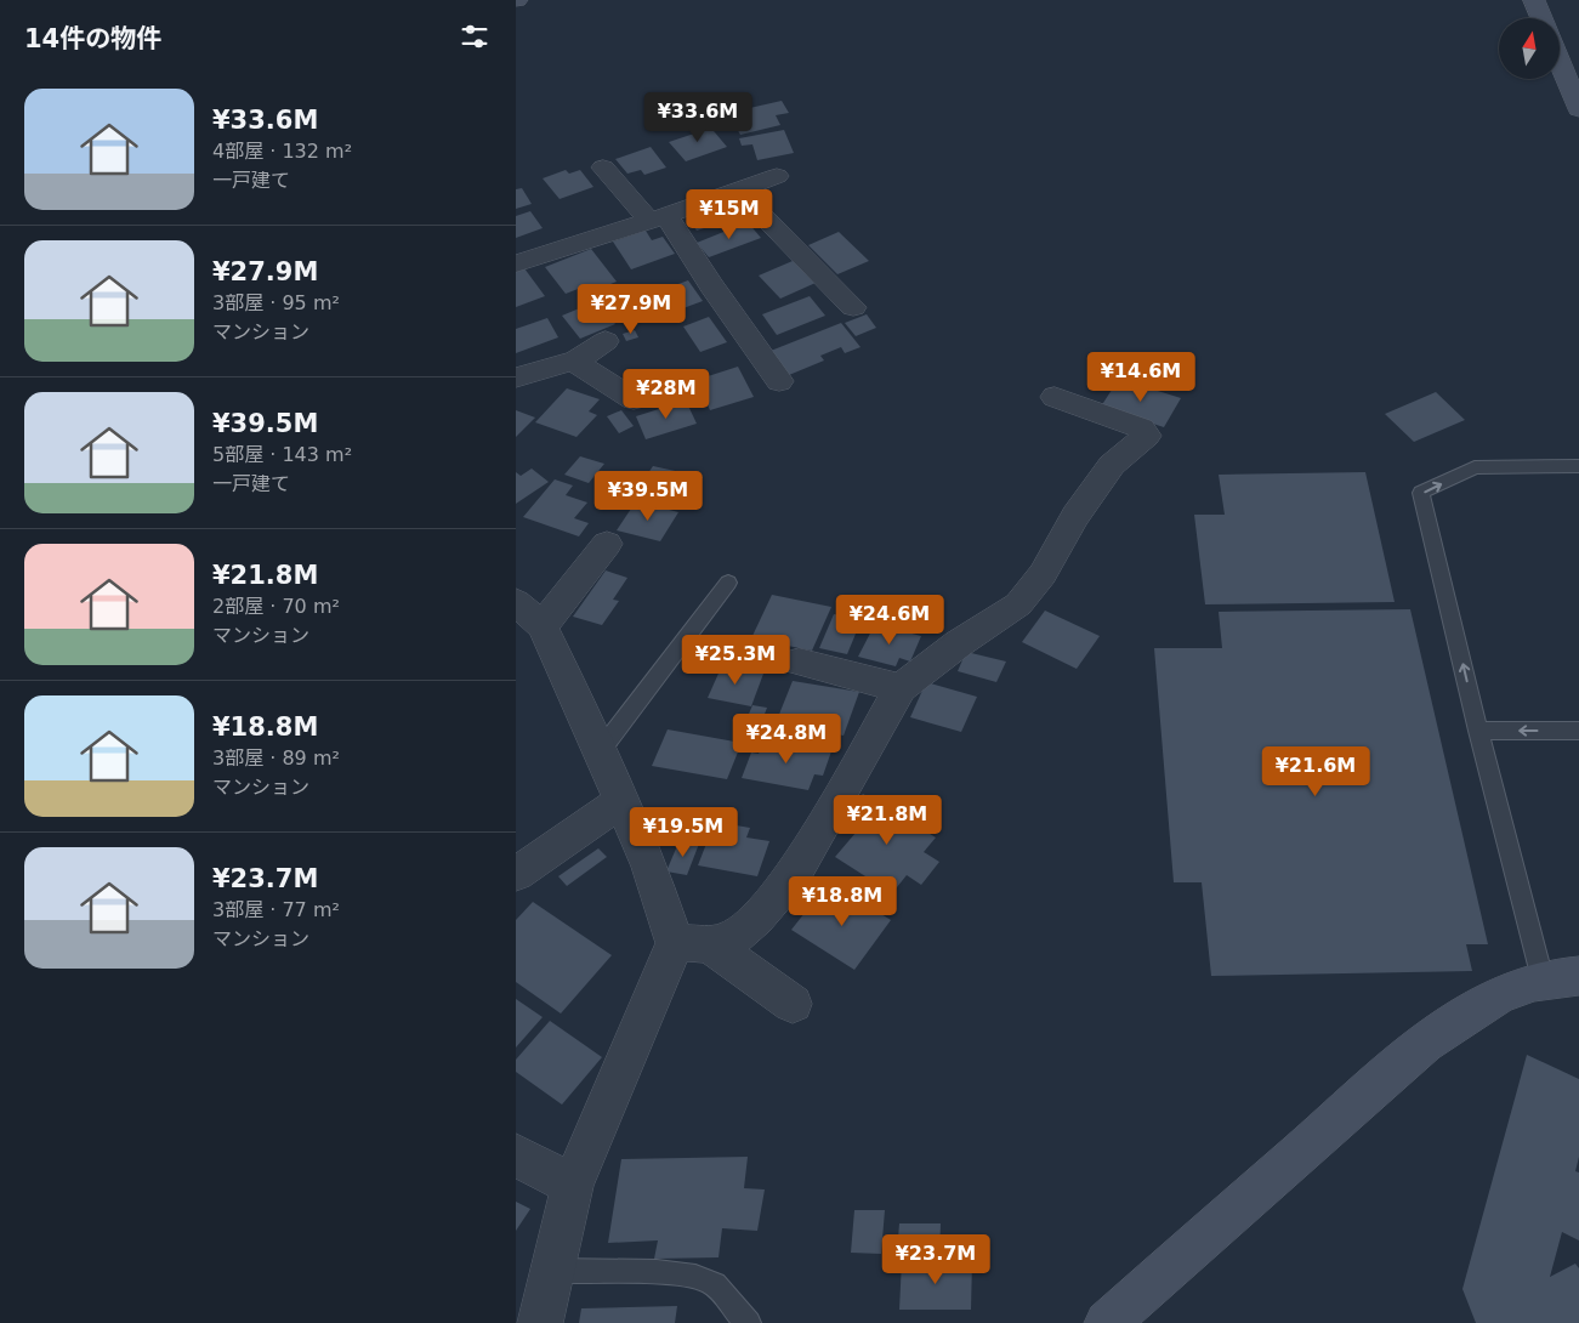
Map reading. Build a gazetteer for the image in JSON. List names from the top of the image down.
{
  "north": "top",
  "page": {
    "heading": "14件の物件",
    "list": [
      {
        "name": "¥33.6M",
        "note": "4部屋 · 132 m² · 一戸建て"
      },
      {
        "name": "¥27.9M",
        "note": "3部屋 · 95 m² · マンション"
      },
      {
        "name": "¥39.5M",
        "note": "5部屋 · 143 m² · 一戸建て"
      },
      {
        "name": "¥21.8M",
        "note": "2部屋 · 70 m² · マンション"
      },
      {
        "name": "¥18.8M",
        "note": "3部屋 · 89 m² · マンション"
      },
      {
        "name": "¥23.7M",
        "note": "3部屋 · 77 m² · マンション"
      }
    ],
    "price": [
      "¥33.6M",
      "¥15M",
      "¥27.9M",
      "¥14.6M",
      "¥28M",
      "¥39.5M",
      "¥24.6M",
      "¥25.3M",
      "¥24.8M",
      "¥21.6M",
      "¥21.8M",
      "¥19.5M",
      "¥18.8M",
      "¥23.7M"
    ]
  }
}
